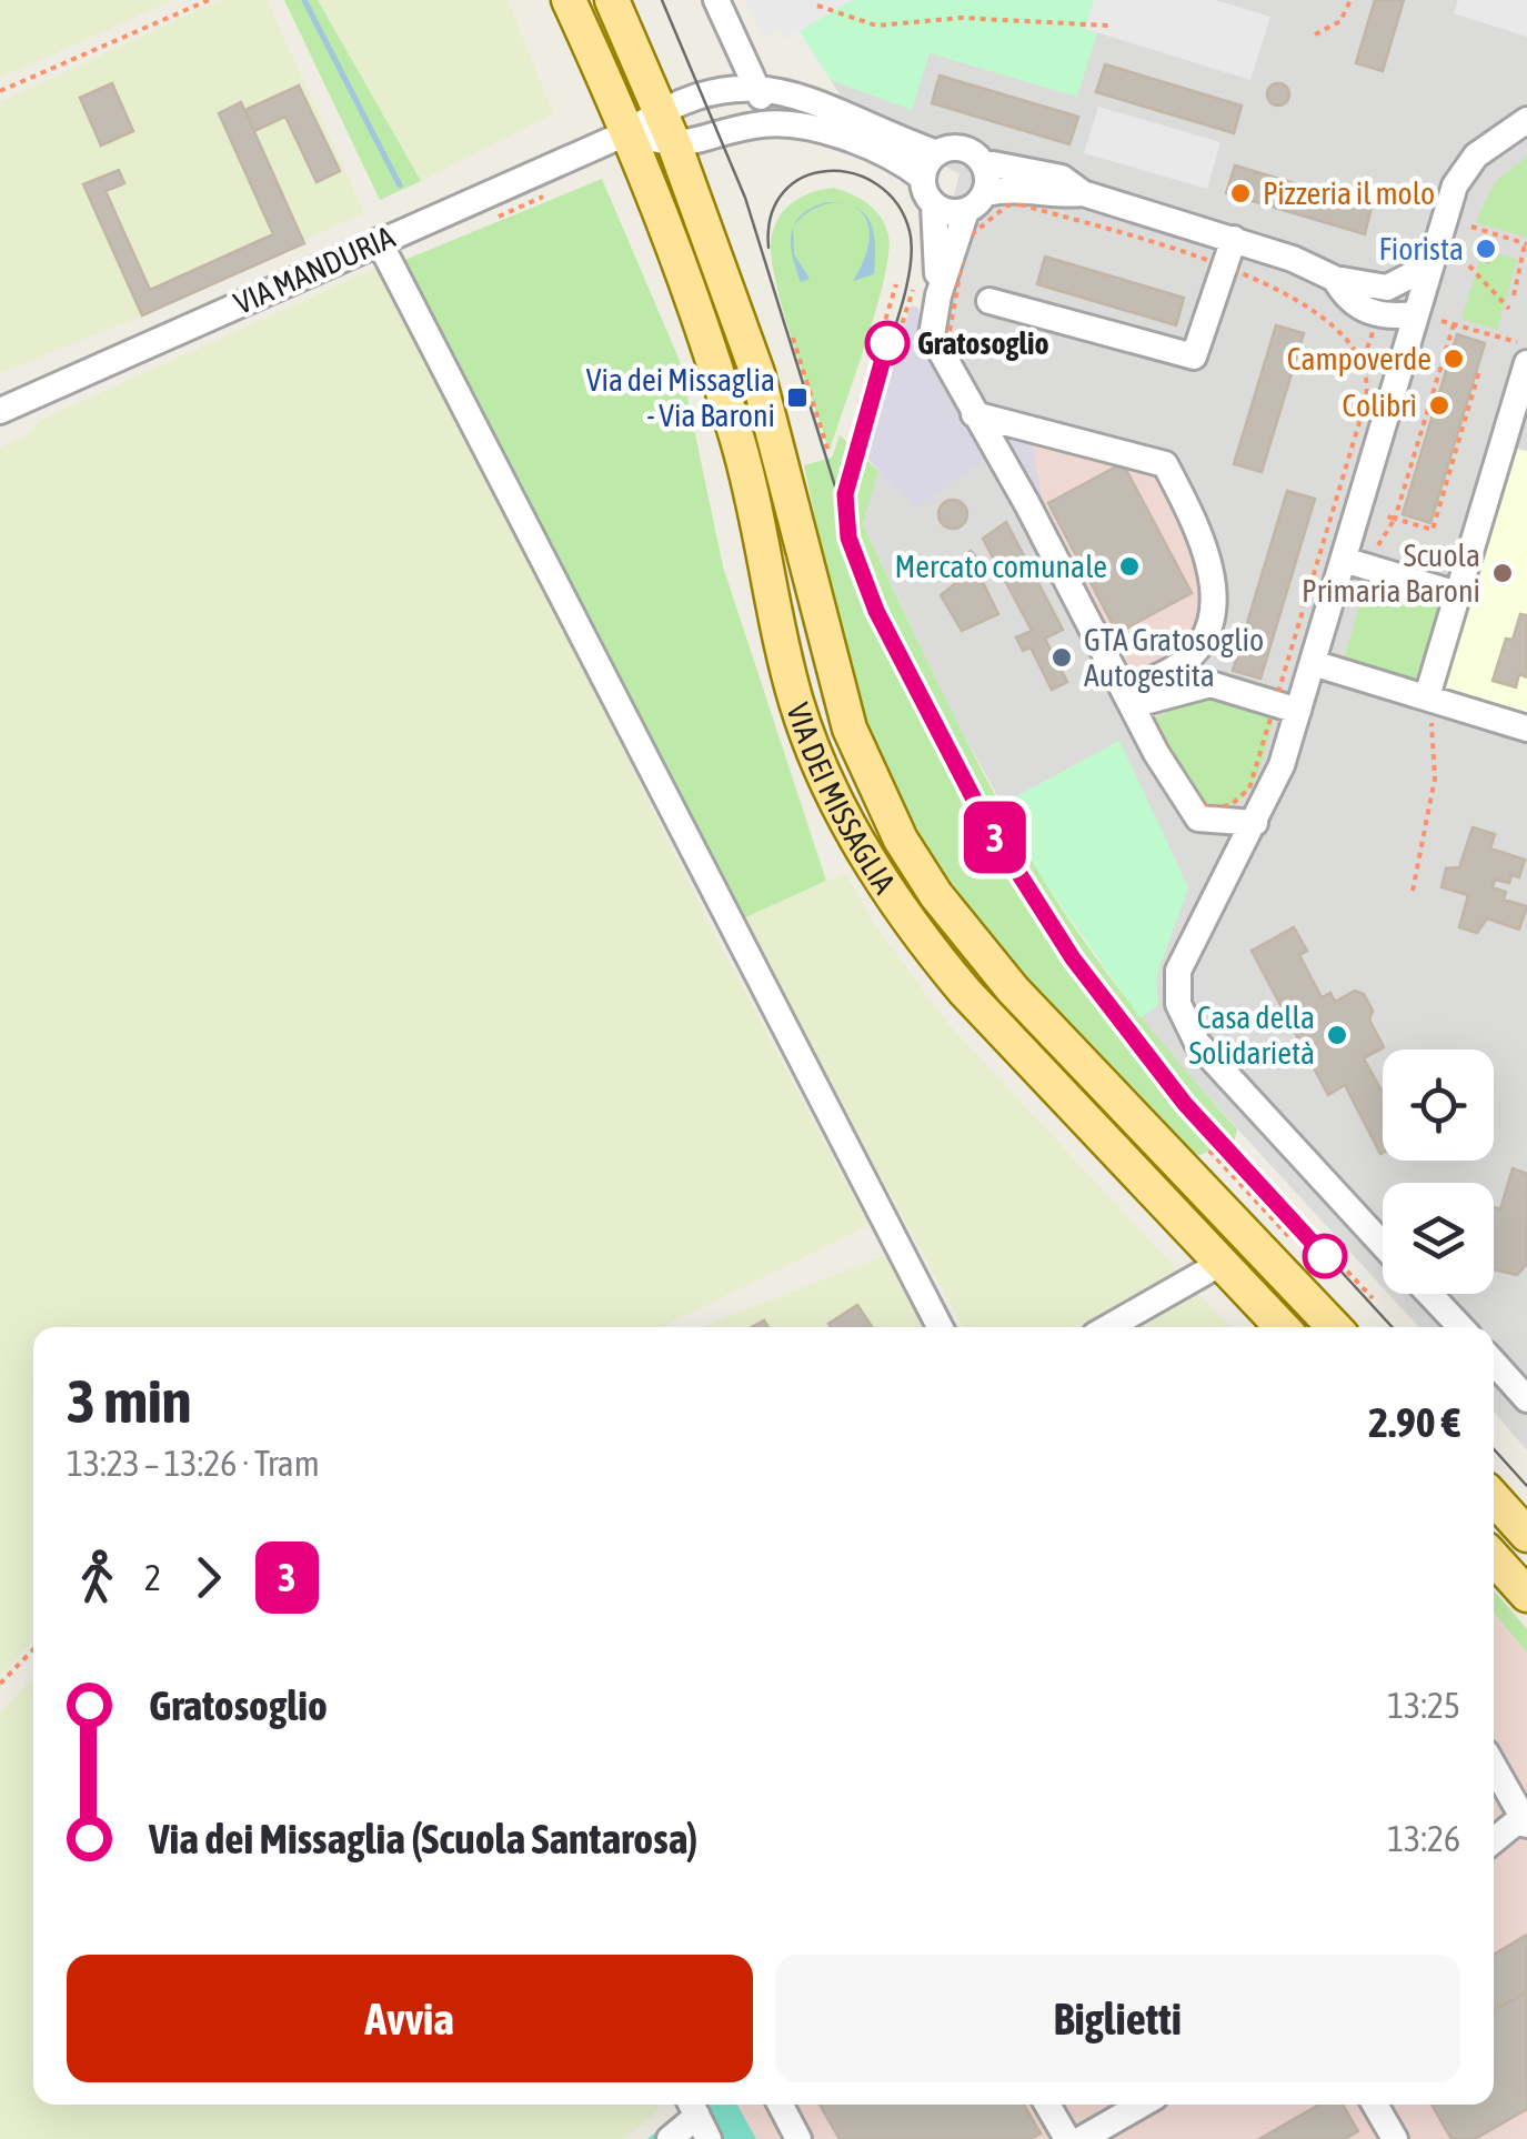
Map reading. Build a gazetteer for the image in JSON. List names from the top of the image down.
{
  "streets": {
    "main road": ["VIA DEI MISSAGLIA"],
    "street": ["VIA MANDURIA"]
  },
  "crossings": [
    ["VIA MANDURIA", "VIA DEI MISSAGLIA"]
  ],
  "places": {
    "other": [
      "Pizzeria il molo",
      "Fiorista",
      "Gratosoglio",
      "Campoverde",
      "Colibrì",
      "Mercato comunale",
      "Scuola Primaria Baroni",
      "GTA Gratosoglio Autogestita",
      "Casa della Solidarietà"
    ],
    "transit": ["Via dei Missaglia - Via Baroni"]
  },
  "lines": ["tram line 3"],
  "page": {
    "on_map": "3",
    "heading": ["3 min", "13:23 – 13:26 · Tram", "2.90 €"],
    "legs": ["2", "3"],
    "list": [
      {
        "name": "Gratosoglio",
        "value": "13:25"
      },
      {
        "name": "Via dei Missaglia (Scuola Santarosa)",
        "value": "13:26"
      }
    ],
    "buttons": ["Avvia", "Biglietti"]
  }
}
